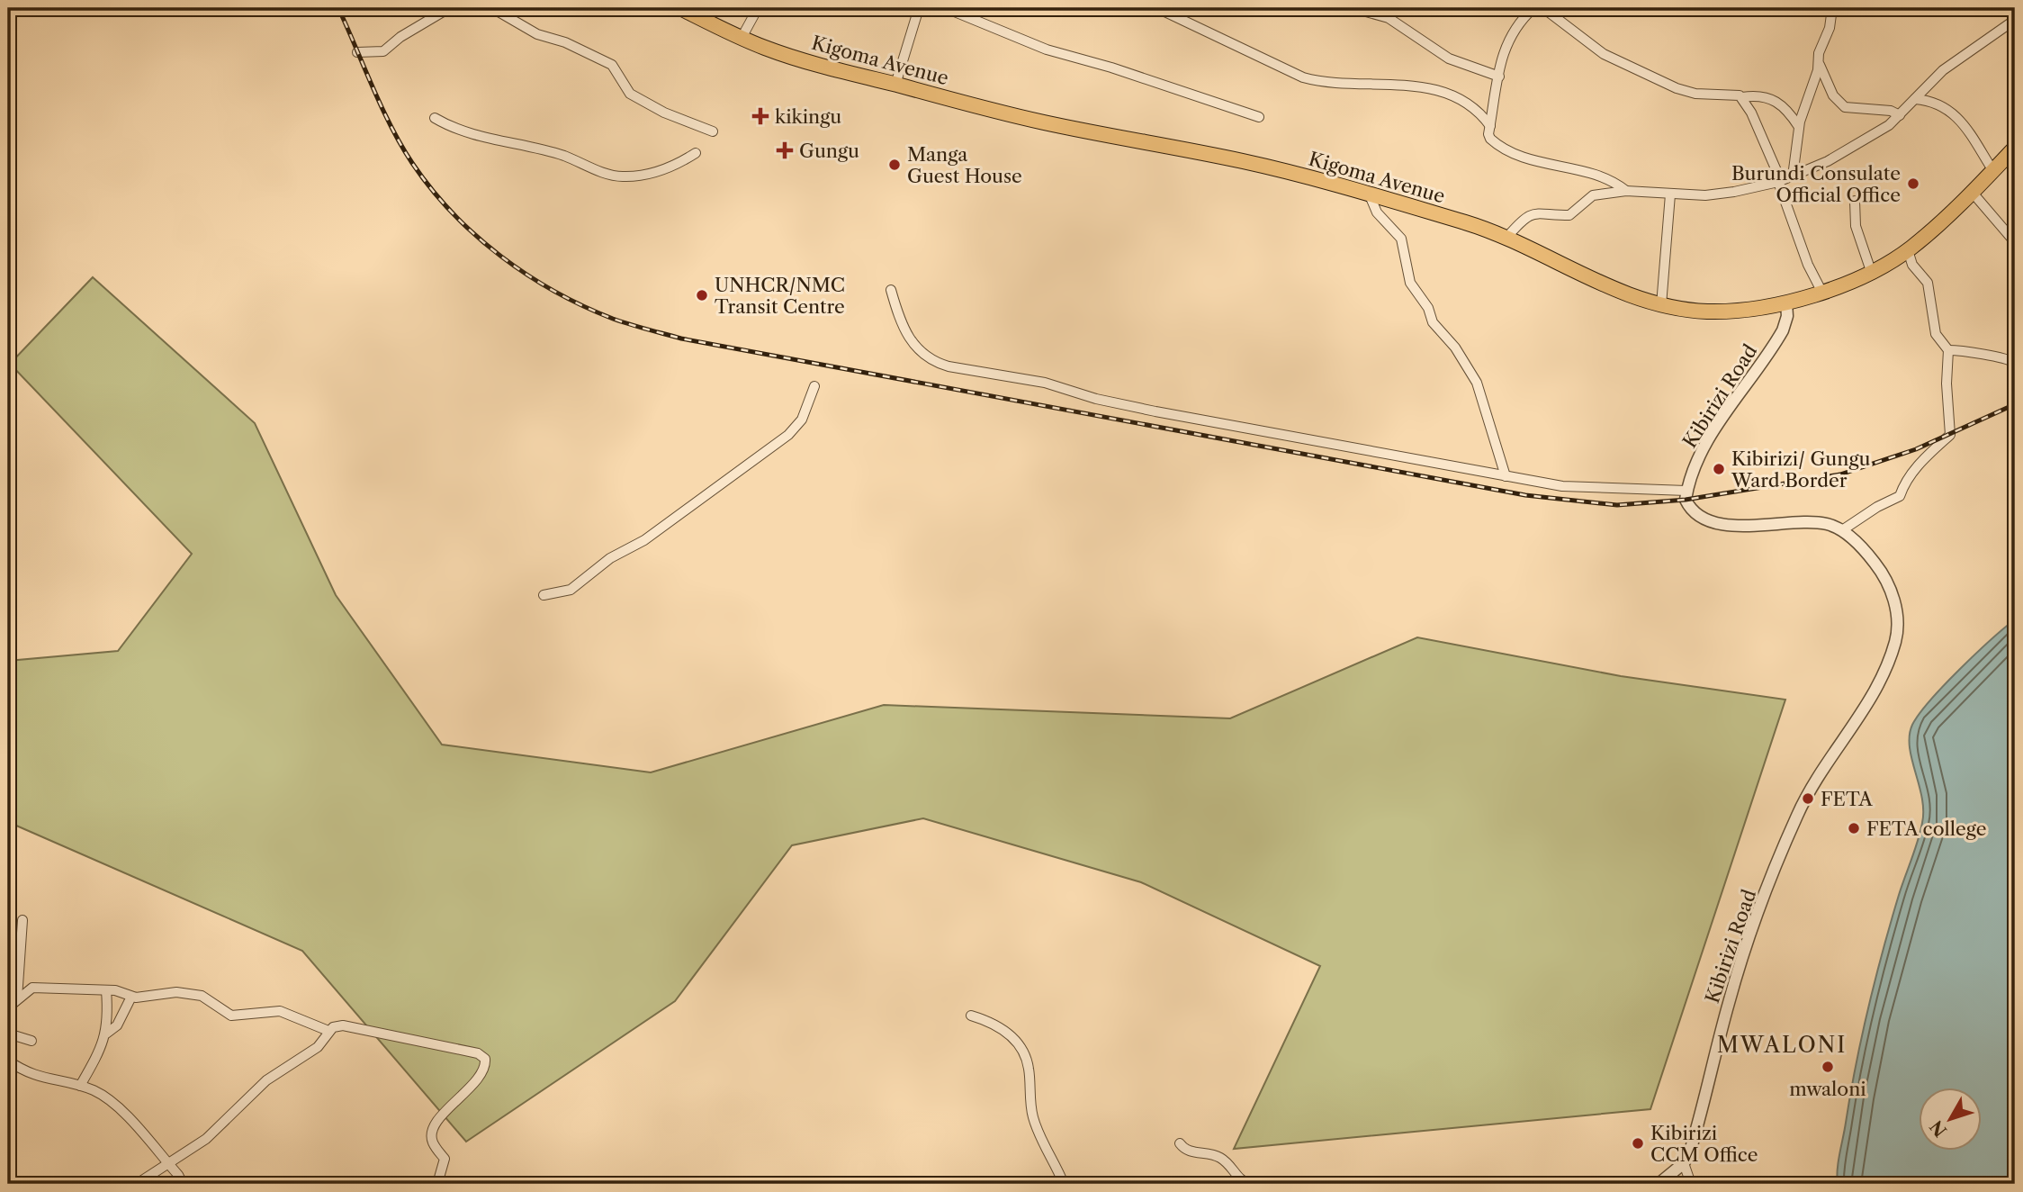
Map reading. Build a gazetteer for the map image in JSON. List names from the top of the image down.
{
  "streets": {
    "main road": ["Kigoma Avenue"],
    "street": ["Kibirizi Road"]
  },
  "crossings": [
    ["Kigoma Avenue", "Kibirizi Road"]
  ],
  "districts": ["MWALONI"],
  "places": {
    "health": ["kikingu", "Gungu"],
    "other": [
      "Manga Guest House",
      "Burundi Consulate Official Office",
      "UNHCR/NMC Transit Centre",
      "Kibirizi/ Gungu Ward Border",
      "FETA",
      "FETA college",
      "mwaloni",
      "Kibirizi CCM Office"
    ]
  },
  "north": "bottom left"
}
